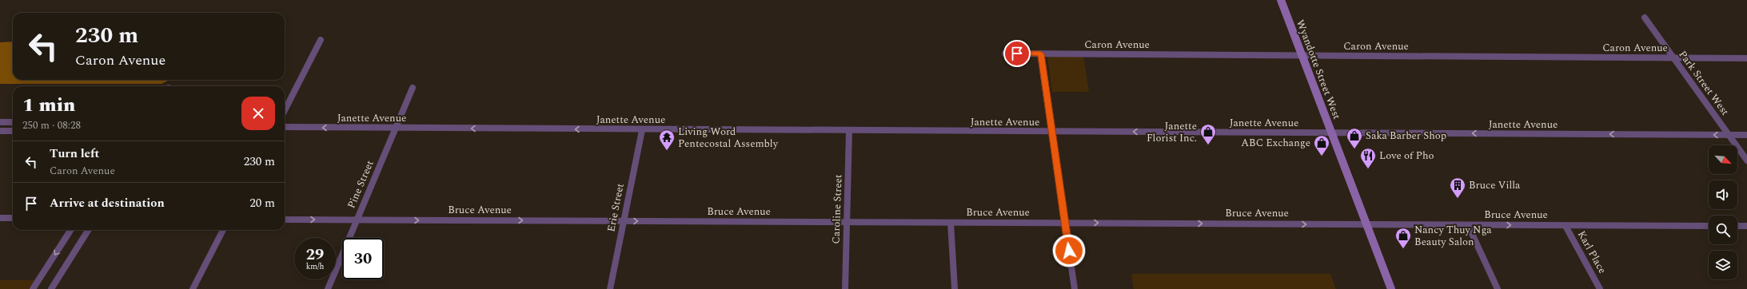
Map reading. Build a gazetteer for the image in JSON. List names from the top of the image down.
{
  "streets": {
    "main road": ["Wyandotte Street West"],
    "street": [
      "Caron Avenue",
      "Park Street West",
      "Janette Avenue",
      "Pine Street",
      "Erie Street",
      "Caroline Street",
      "Bruce Avenue",
      "Karl Place"
    ]
  },
  "crossings": [
    ["Caron Avenue", "Wyandotte Street West"],
    ["Caron Avenue", "Park Street West"],
    ["Wyandotte Street West", "Janette Avenue"],
    ["Wyandotte Street West", "Bruce Avenue"],
    ["Park Street West", "Janette Avenue"],
    ["Janette Avenue", "Pine Street"],
    ["Janette Avenue", "Erie Street"],
    ["Janette Avenue", "Caroline Street"],
    ["Pine Street", "Bruce Avenue"],
    ["Erie Street", "Bruce Avenue"],
    ["Caroline Street", "Bruce Avenue"],
    ["Bruce Avenue", "Karl Place"]
  ],
  "one_way": ["Janette Avenue", "Bruce Avenue"],
  "places": {
    "shop": [
      "Janette Florist Inc.",
      "Saka Barber Shop",
      "ABC Exchange",
      "Nancy Thuy Nga Beauty Salon"
    ],
    "temple": ["Living Word Pentecostal Assembly"],
    "restaurant": ["Love of Pho"],
    "building": ["Bruce Villa"]
  },
  "north": "bottom right",
  "page": {
    "turn": ["230 m", "Caron Avenue"],
    "heading": ["1 min", "250 m · 08:28"],
    "list": [
      {
        "name": "Turn left",
        "note": "Caron Avenue",
        "value": "230 m"
      },
      {
        "name": "Arrive at destination",
        "value": "20 m"
      }
    ],
    "speed": "29 km/h",
    "limit": "30"
  }
}
